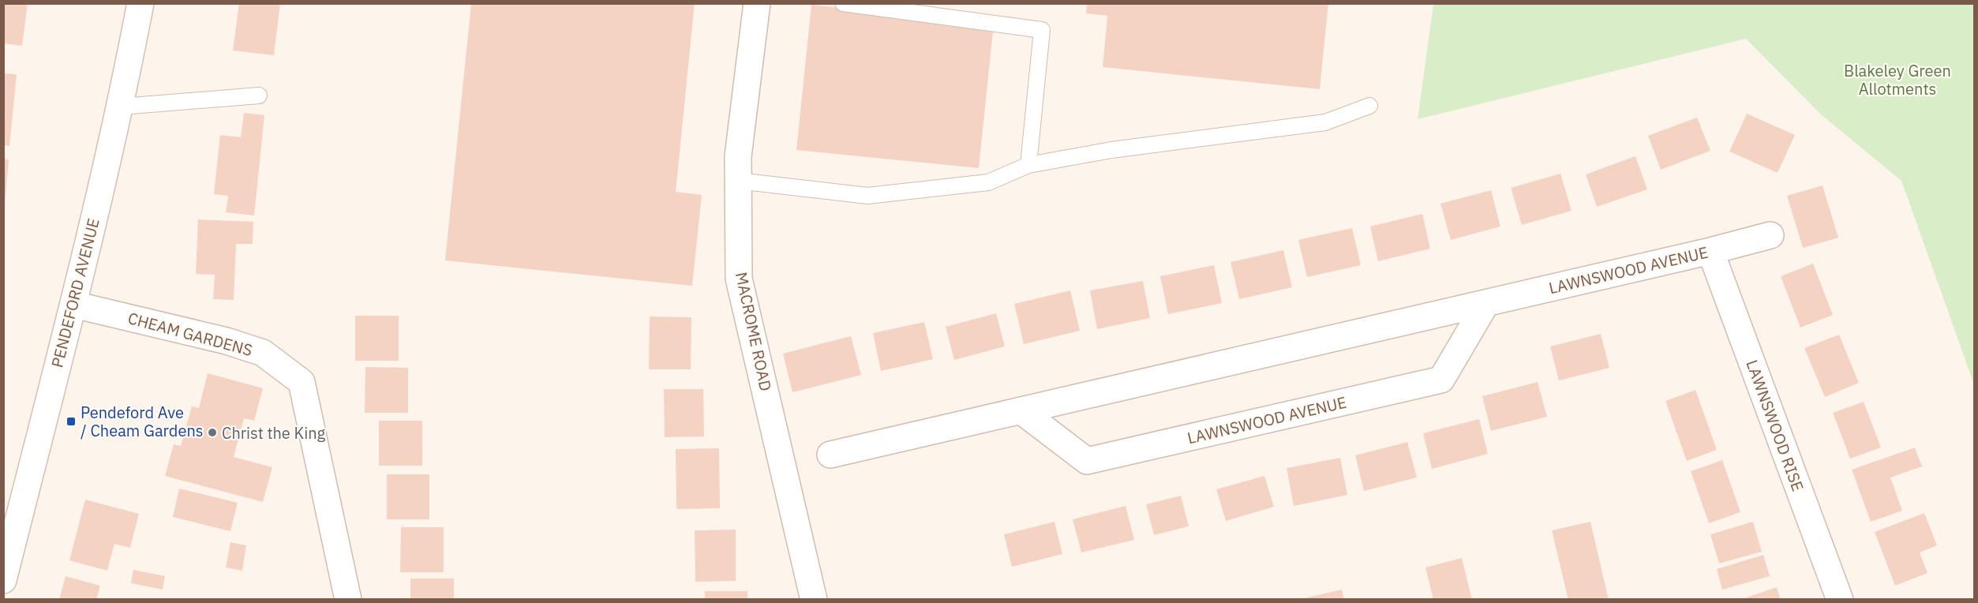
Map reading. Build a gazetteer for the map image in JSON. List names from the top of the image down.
{
  "streets": {
    "street": [
      "LAWNSWOOD AVENUE",
      "PENDEFORD AVENUE",
      "MACROME ROAD",
      "CHEAM GARDENS",
      "LAWNSWOOD RISE"
    ]
  },
  "crossings": [
    ["LAWNSWOOD AVENUE", "LAWNSWOOD RISE"],
    ["PENDEFORD AVENUE", "CHEAM GARDENS"]
  ],
  "parks": ["Blakeley Green Allotments"],
  "places": {
    "transit": ["Pendeford Ave / Cheam Gardens"],
    "other": ["Christ the King"]
  }
}
